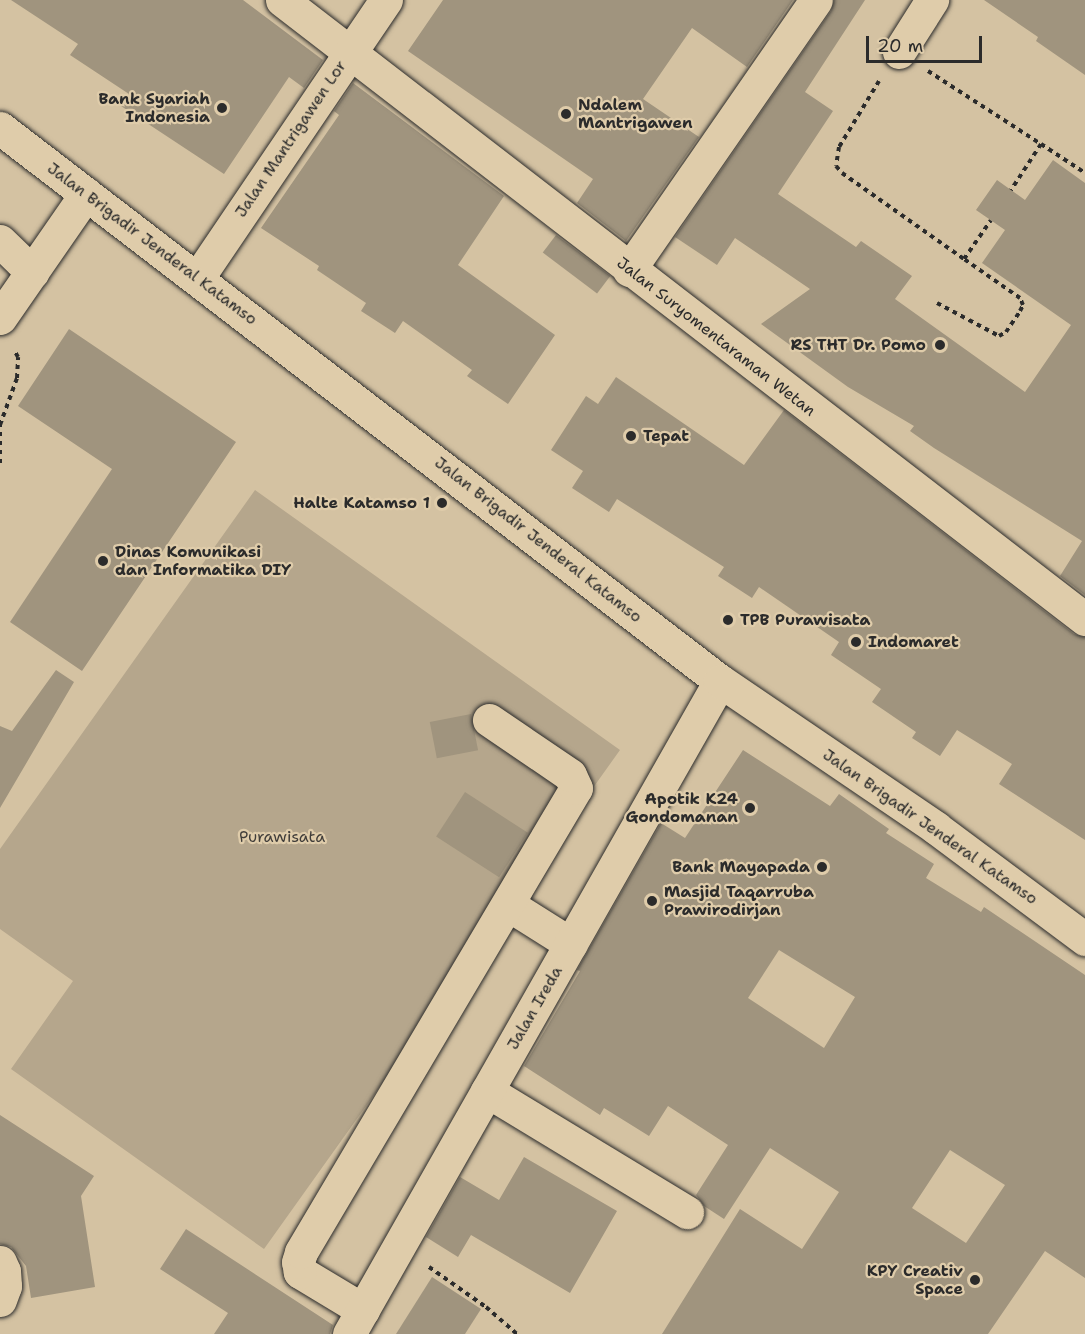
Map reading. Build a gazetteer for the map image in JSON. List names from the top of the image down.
{
  "streets": {
    "street": [
      "Jalan Mantrigawen Lor",
      "Jalan Brigadir Jenderal Katamso",
      "Jalan Suryomentaraman Wetan",
      "Jalan Ireda"
    ]
  },
  "crossings": [
    ["Jalan Mantrigawen Lor", "Jalan Brigadir Jenderal Katamso"],
    ["Jalan Mantrigawen Lor", "Jalan Suryomentaraman Wetan"],
    ["Jalan Brigadir Jenderal Katamso", "Jalan Ireda"]
  ],
  "parks": ["Purawisata"],
  "places": [
    "Bank Syariah Indonesia",
    "Ndalem Mantrigawen",
    "RS THT Dr. Pomo",
    "Tepat",
    "Halte Katamso 1",
    "Dinas Komunikasi dan Informatika DIY",
    "TPB Purawisata",
    "Indomaret",
    "Apotik K24 Gondomanan",
    "Bank Mayapada",
    "Masjid Taqarruba Prawirodirjan",
    "KPY Creativ Space"
  ],
  "scale_bar": "20 m"
}
